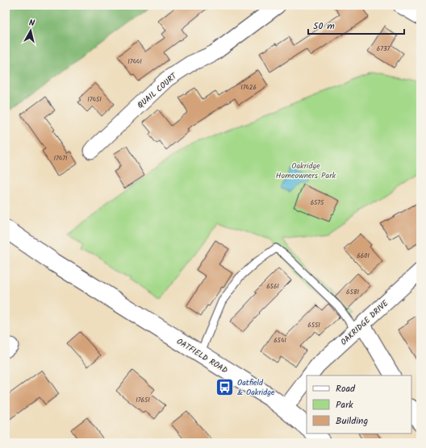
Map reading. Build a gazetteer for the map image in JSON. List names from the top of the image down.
{
  "streets": {
    "main road": ["OATFIELD ROAD"],
    "street": ["QUAIL COURT", "OAKRIDGE DRIVE"]
  },
  "parks": ["Oakridge Homeowners Park"],
  "places": {
    "bus stop": ["Oatfield & Oakridge"]
  },
  "house_numbers": [
    "6737",
    "17441",
    "17426",
    "17451",
    "17471",
    "6575",
    "6601",
    "6561",
    "6581",
    "6551",
    "6541",
    "17651"
  ],
  "legend": ["Road", "Park", "Building"],
  "scale_bar": "50 m",
  "north": "top"
}
